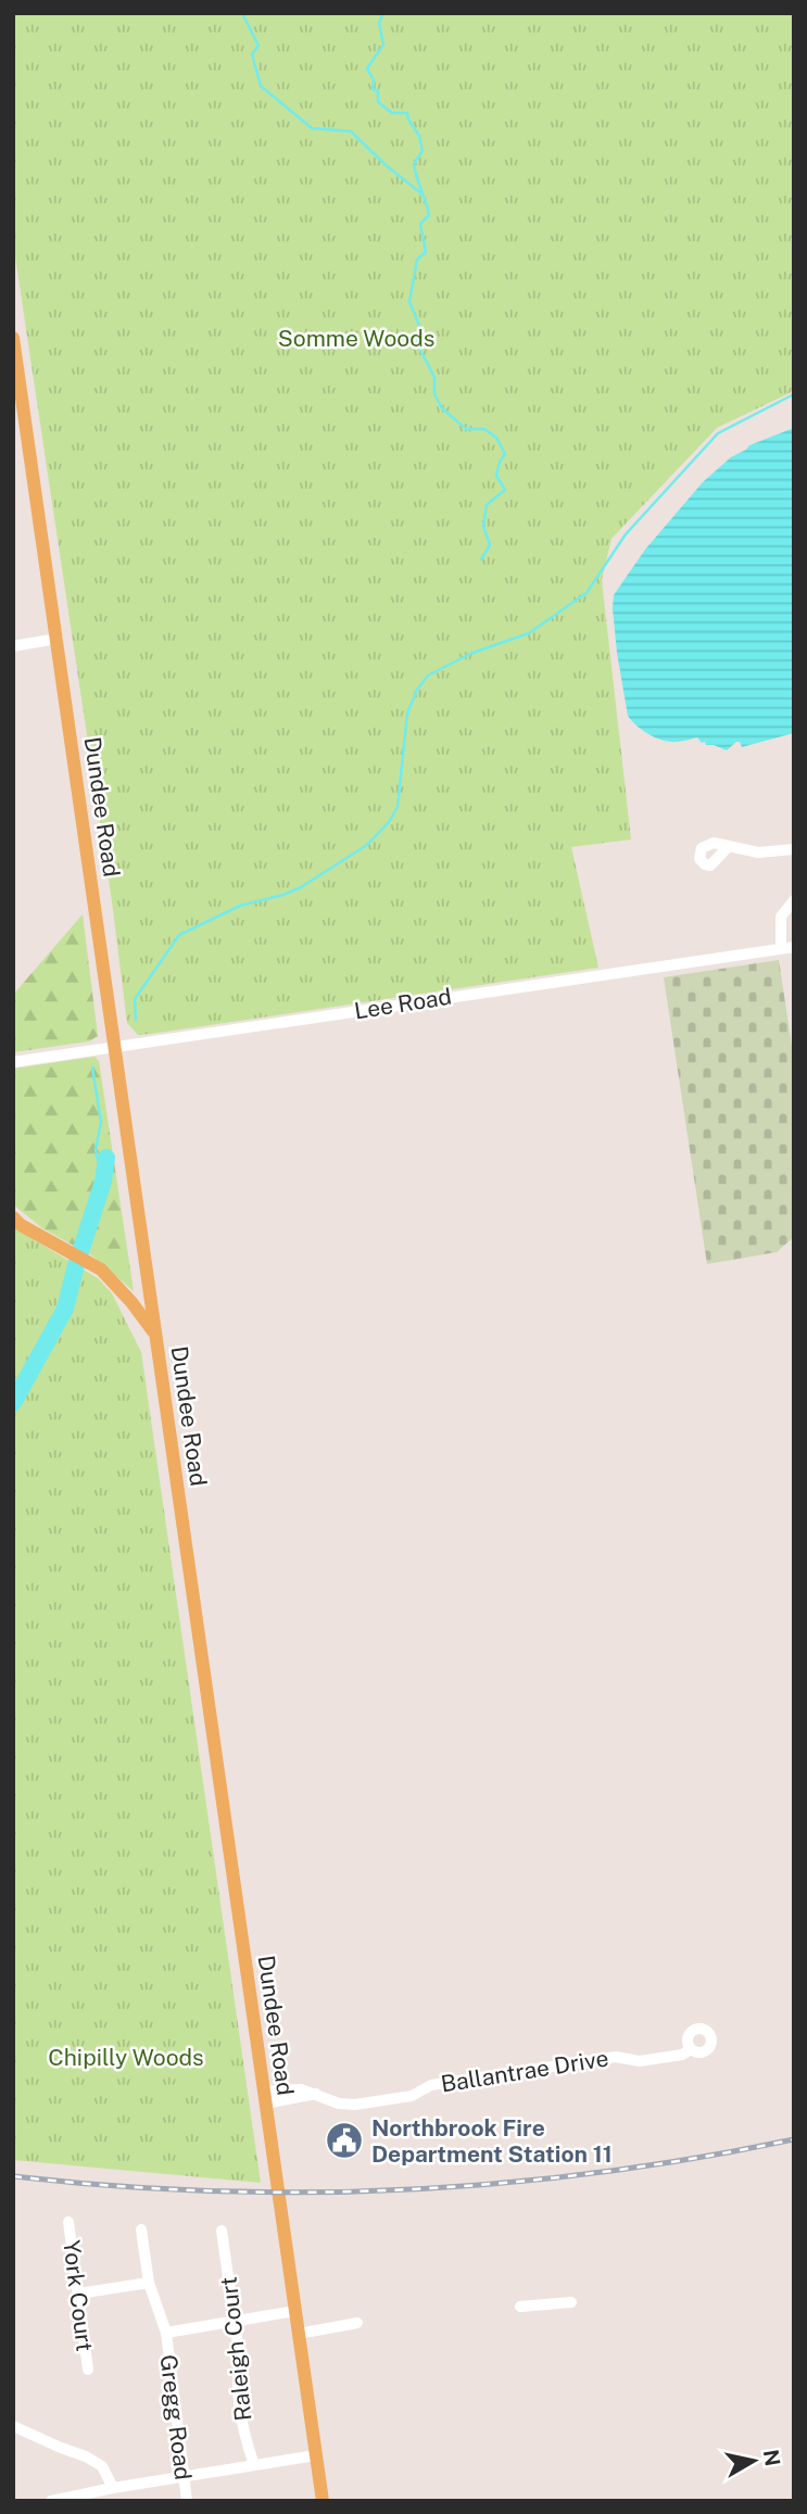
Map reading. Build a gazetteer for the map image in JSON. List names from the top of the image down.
{
  "streets": {
    "main road": ["Dundee Road"],
    "street": [
      "Lee Road",
      "Ballantrae Drive",
      "York Court",
      "Raleigh Court",
      "Gregg Road"
    ]
  },
  "crossings": [
    ["Dundee Road", "Lee Road"],
    ["Dundee Road", "Ballantrae Drive"]
  ],
  "parks": ["Somme Woods", "Chipilly Woods"],
  "places": {
    "public building": ["Northbrook Fire Department Station 11"]
  },
  "north": "right"
}
